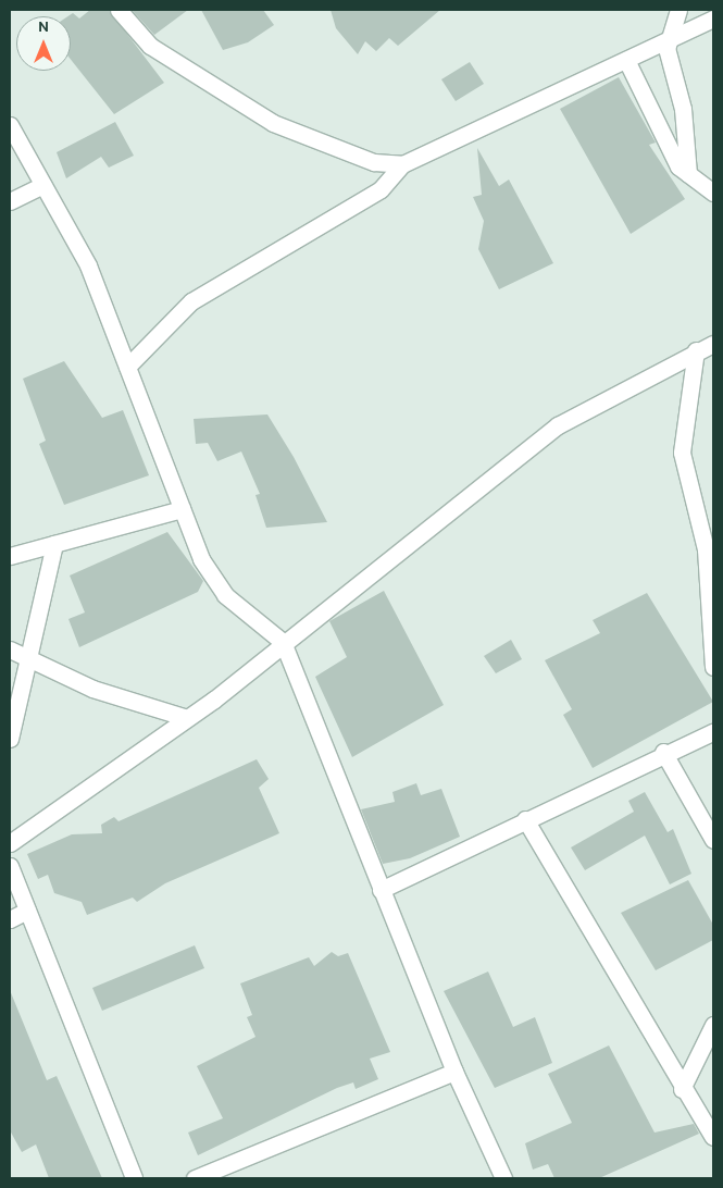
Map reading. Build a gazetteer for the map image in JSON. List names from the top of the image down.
{
  "north": "top"
}
